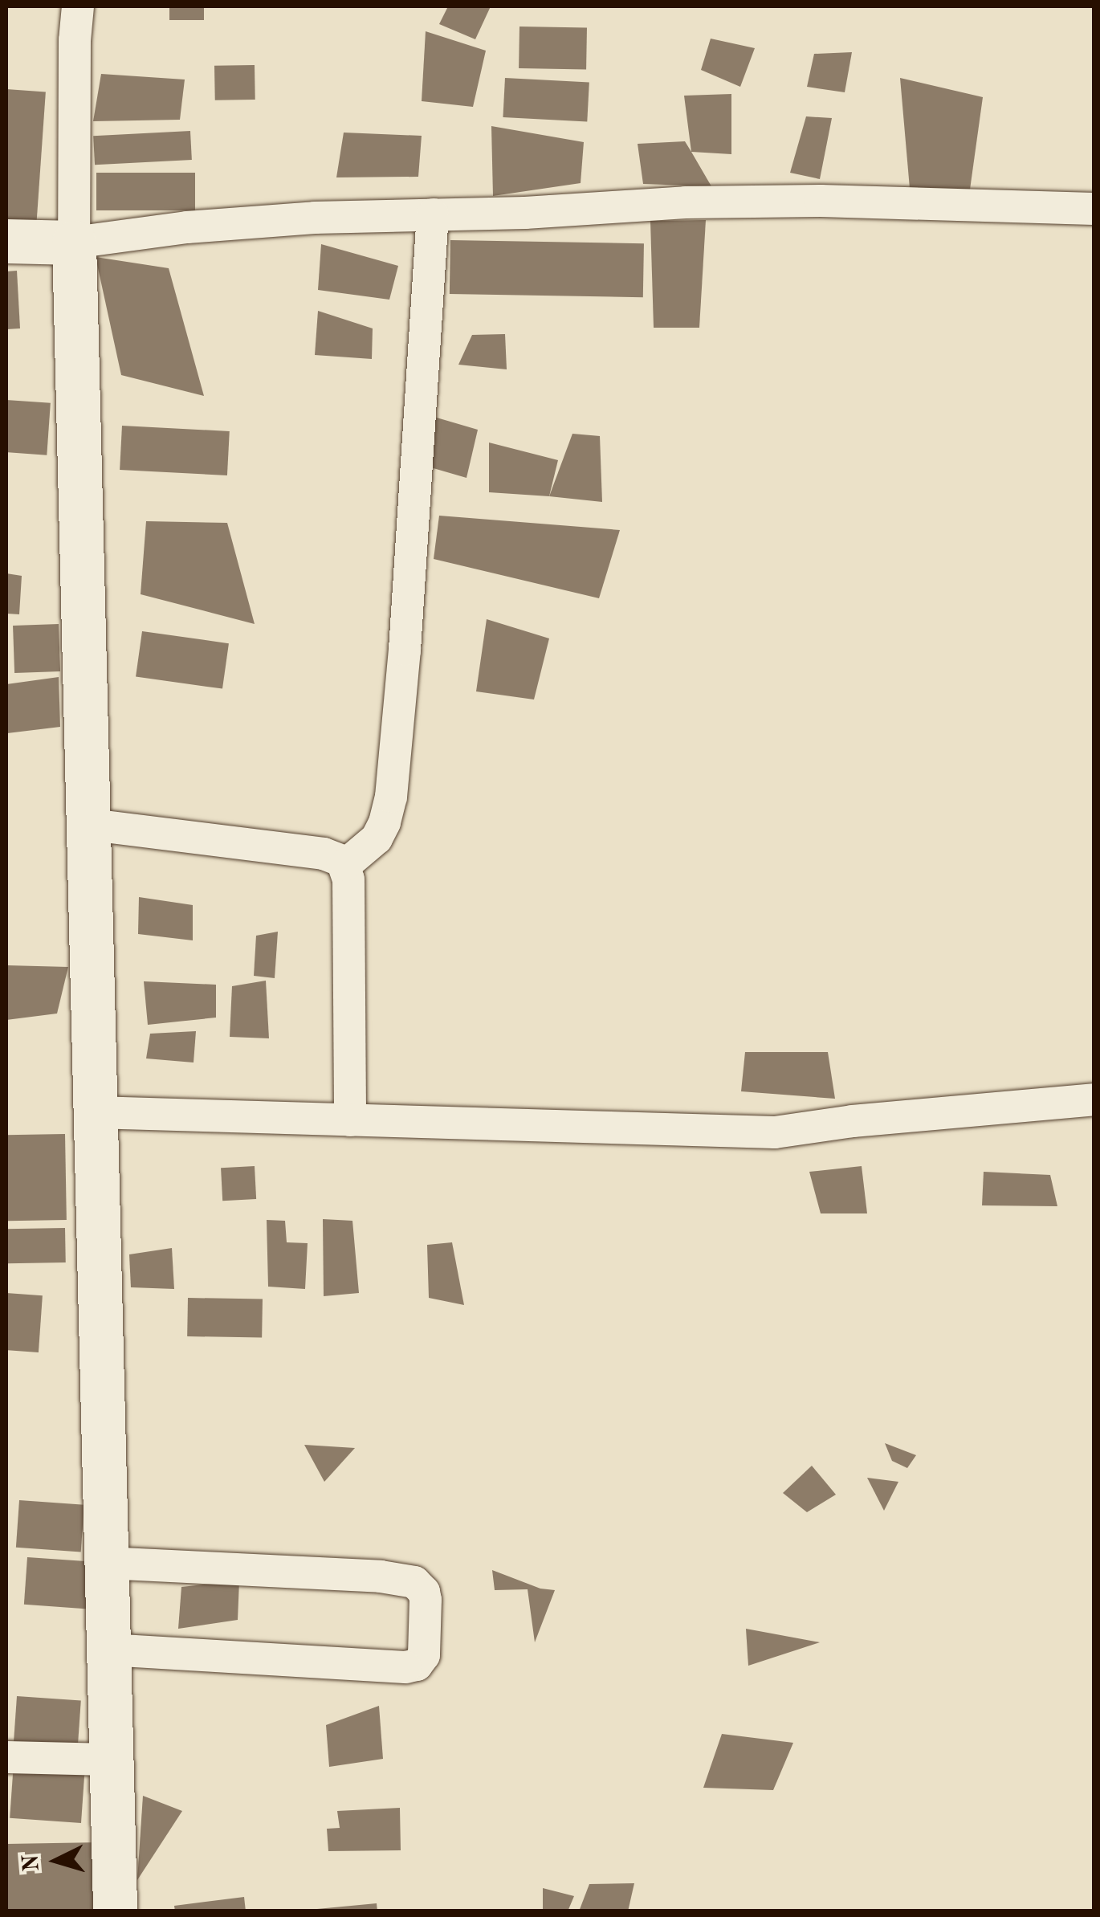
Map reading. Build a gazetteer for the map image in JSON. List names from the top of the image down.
{
  "north": "left"
}
